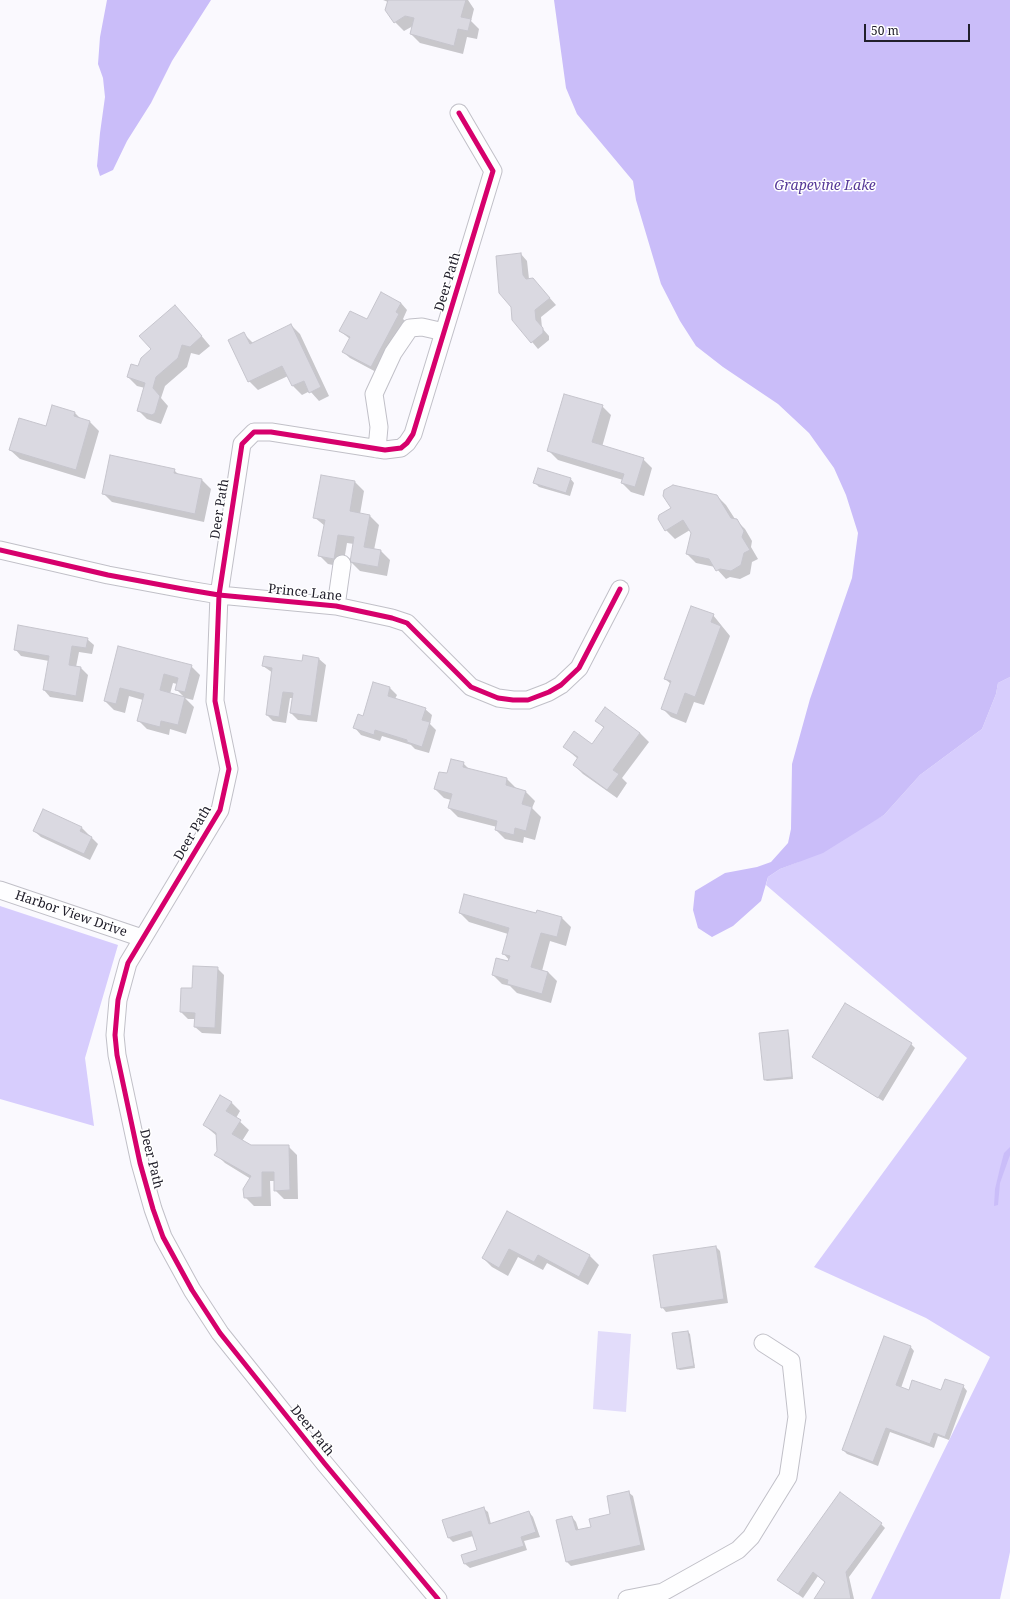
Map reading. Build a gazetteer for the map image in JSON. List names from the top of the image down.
{
  "streets": {
    "street": ["Deer Path", "Prince Lane", "Harbor View Drive"]
  },
  "crossings": [
    ["Deer Path", "Prince Lane"],
    ["Deer Path", "Harbor View Drive"]
  ],
  "water": ["Grapevine Lake"],
  "scale_bar": "50 m"
}
